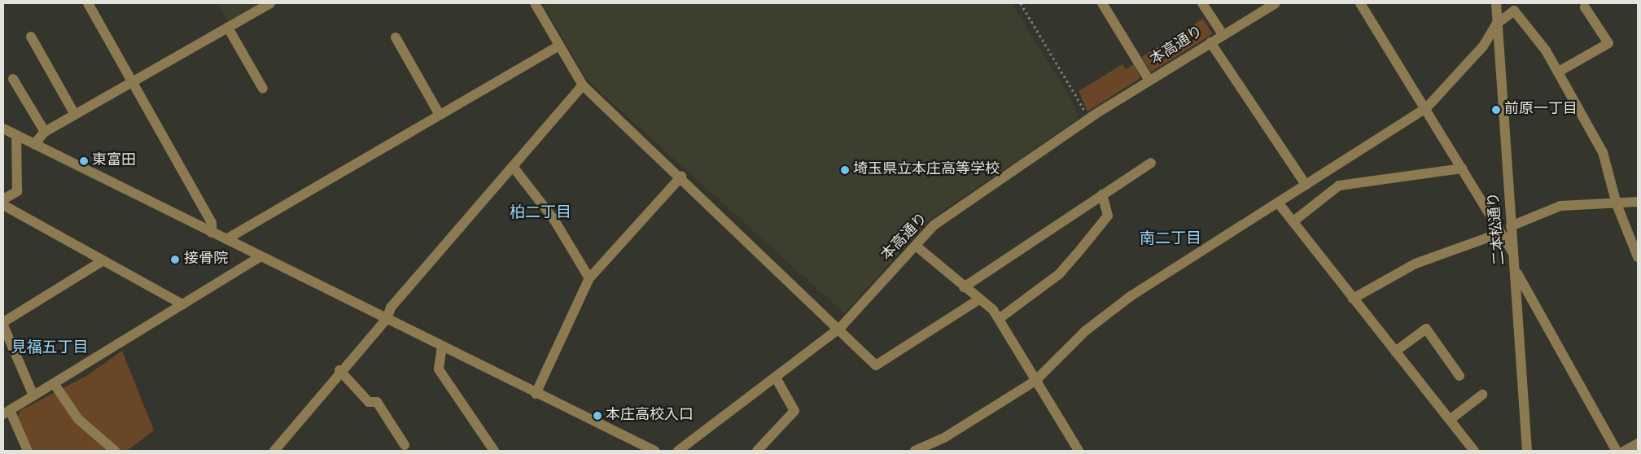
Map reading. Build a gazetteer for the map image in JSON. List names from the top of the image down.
{
  "streets": {
    "street": ["本高通り", "二本松通り"]
  },
  "districts": ["柏二丁目", "南二丁目", "見福五丁目"],
  "places": [
    "前原一丁目",
    "東富田",
    "埼玉県立本庄高等学校",
    "接骨院",
    "本庄高校入口"
  ]
}
